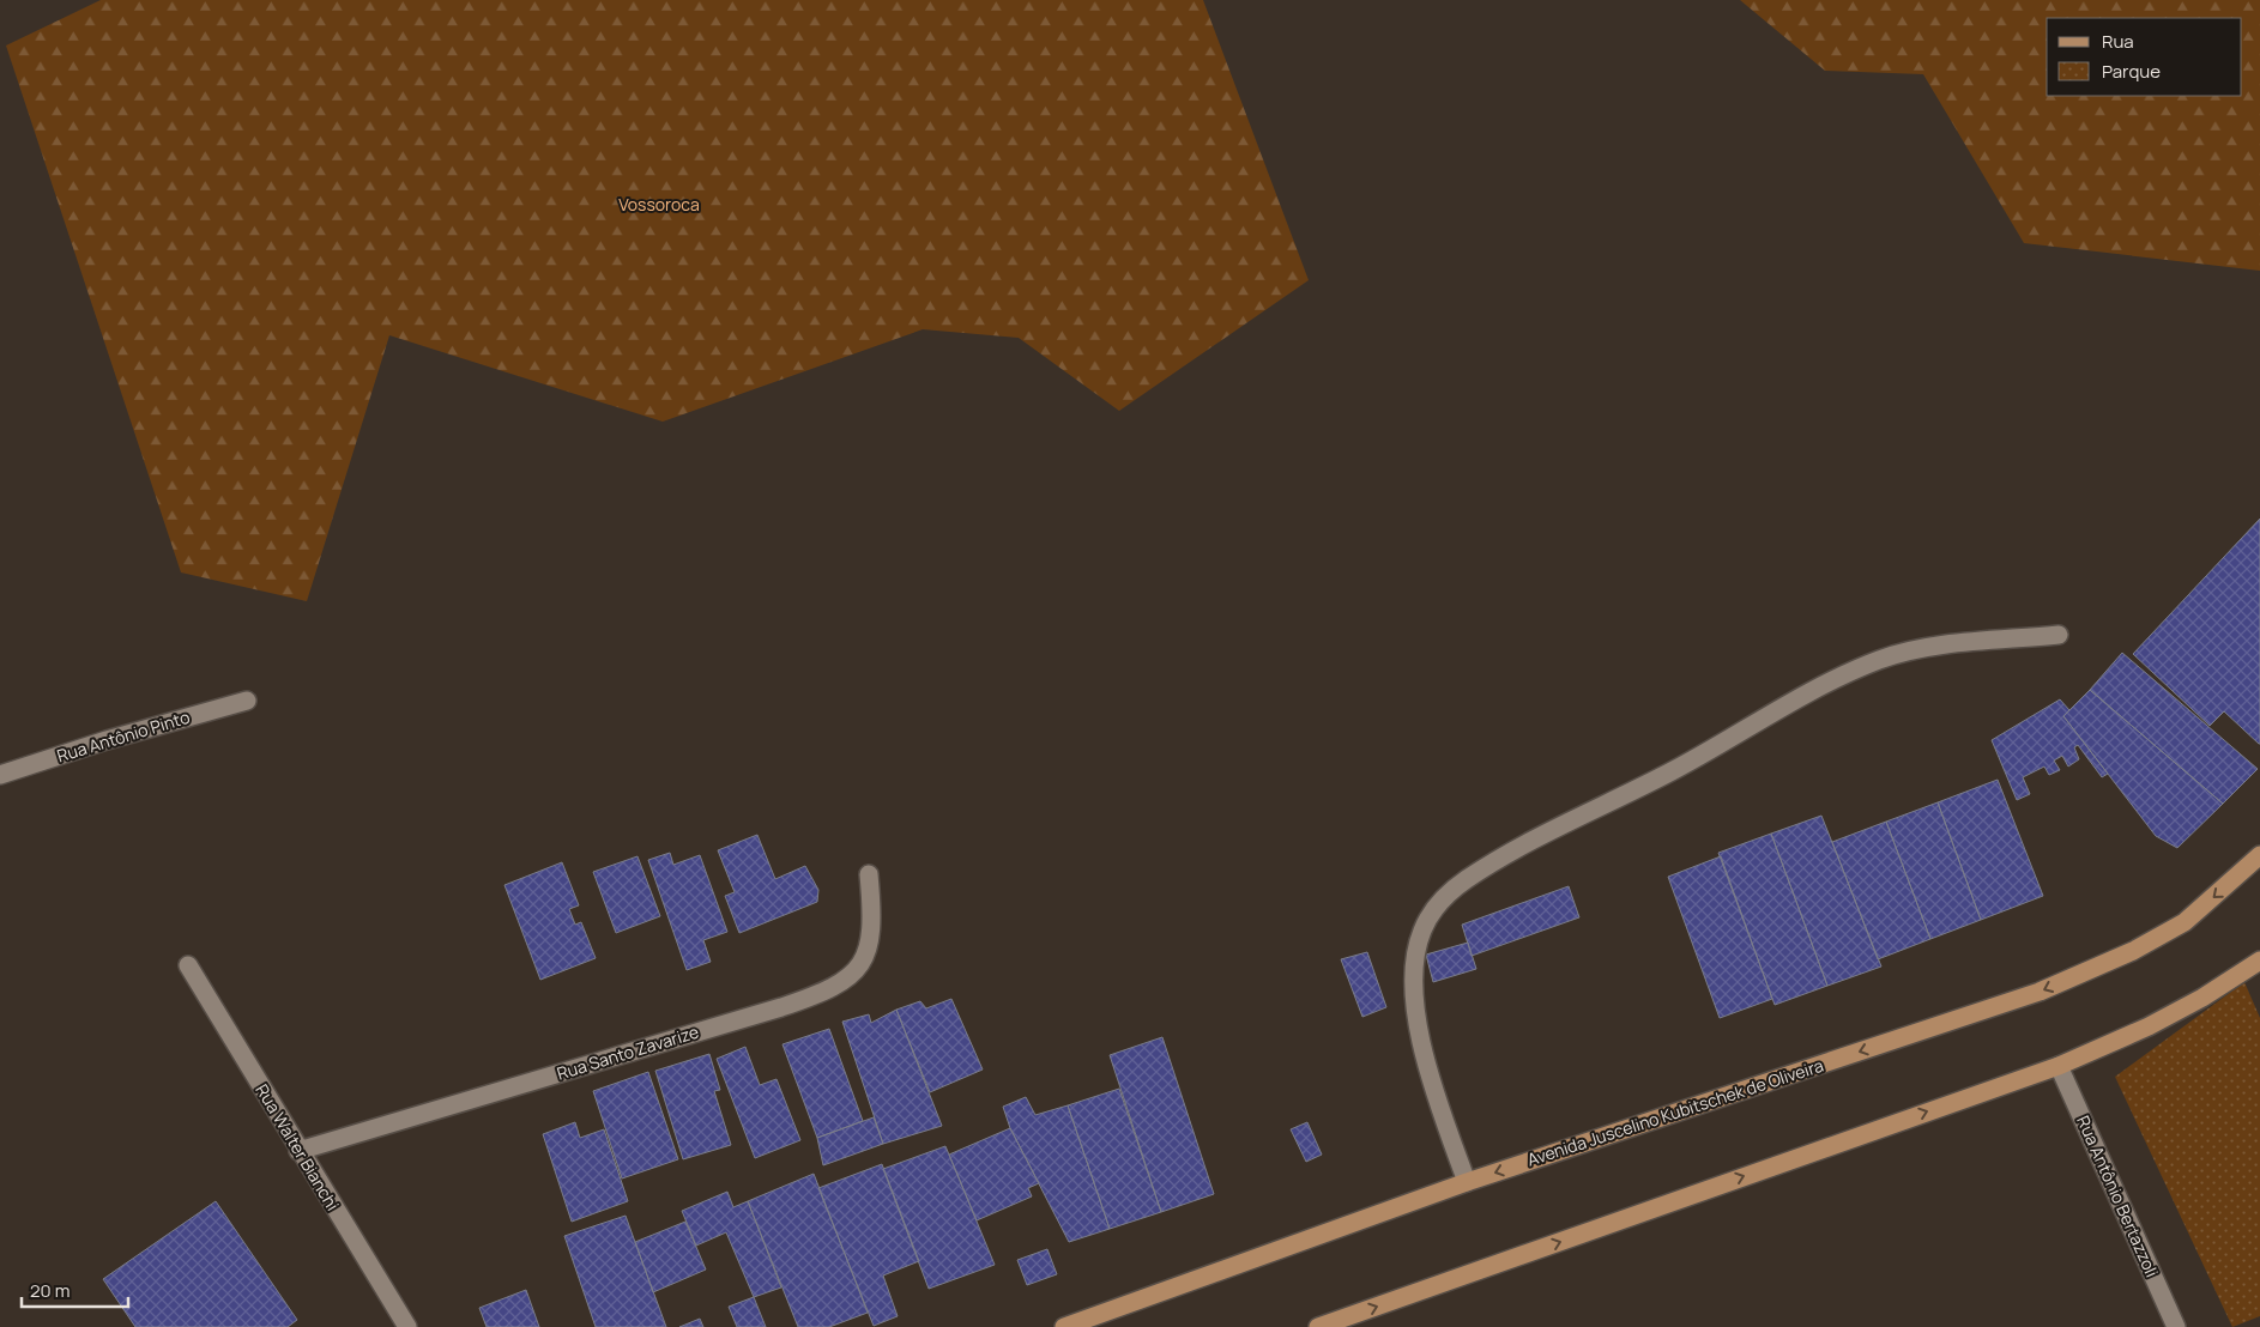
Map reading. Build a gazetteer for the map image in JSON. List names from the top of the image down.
{
  "streets": {
    "main road": ["Avenida Juscelino Kubitschek de Oliveira"],
    "street": [
      "Rua Antônio Pinto",
      "Rua Santo Zavarize",
      "Rua Walter Bianchi",
      "Rua Antônio Bertazzoli"
    ]
  },
  "crossings": [
    ["Rua Santo Zavarize", "Rua Walter Bianchi"]
  ],
  "parks": ["Vossoroca"],
  "legend": ["Rua", "Parque"],
  "scale_bar": "20 m"
}
